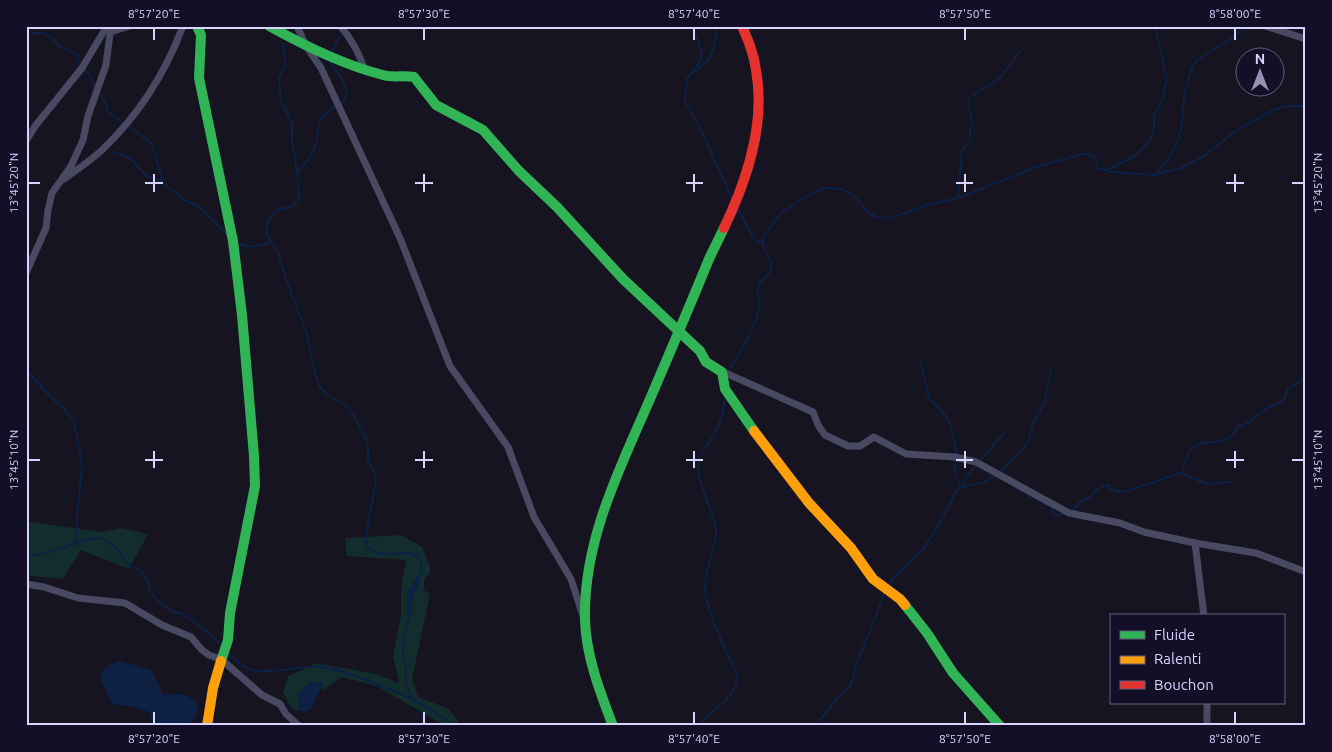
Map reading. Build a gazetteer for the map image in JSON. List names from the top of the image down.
{
  "legend": ["Fluide", "Ralenti", "Bouchon"],
  "north": "top",
  "coordinates": [
    "8°57'20\"E",
    "8°57'30\"E",
    "8°57'40\"E",
    "8°57'50\"E",
    "8°58'00\"E",
    "13°45'20\"N",
    "13°45'10\"N"
  ]
}
